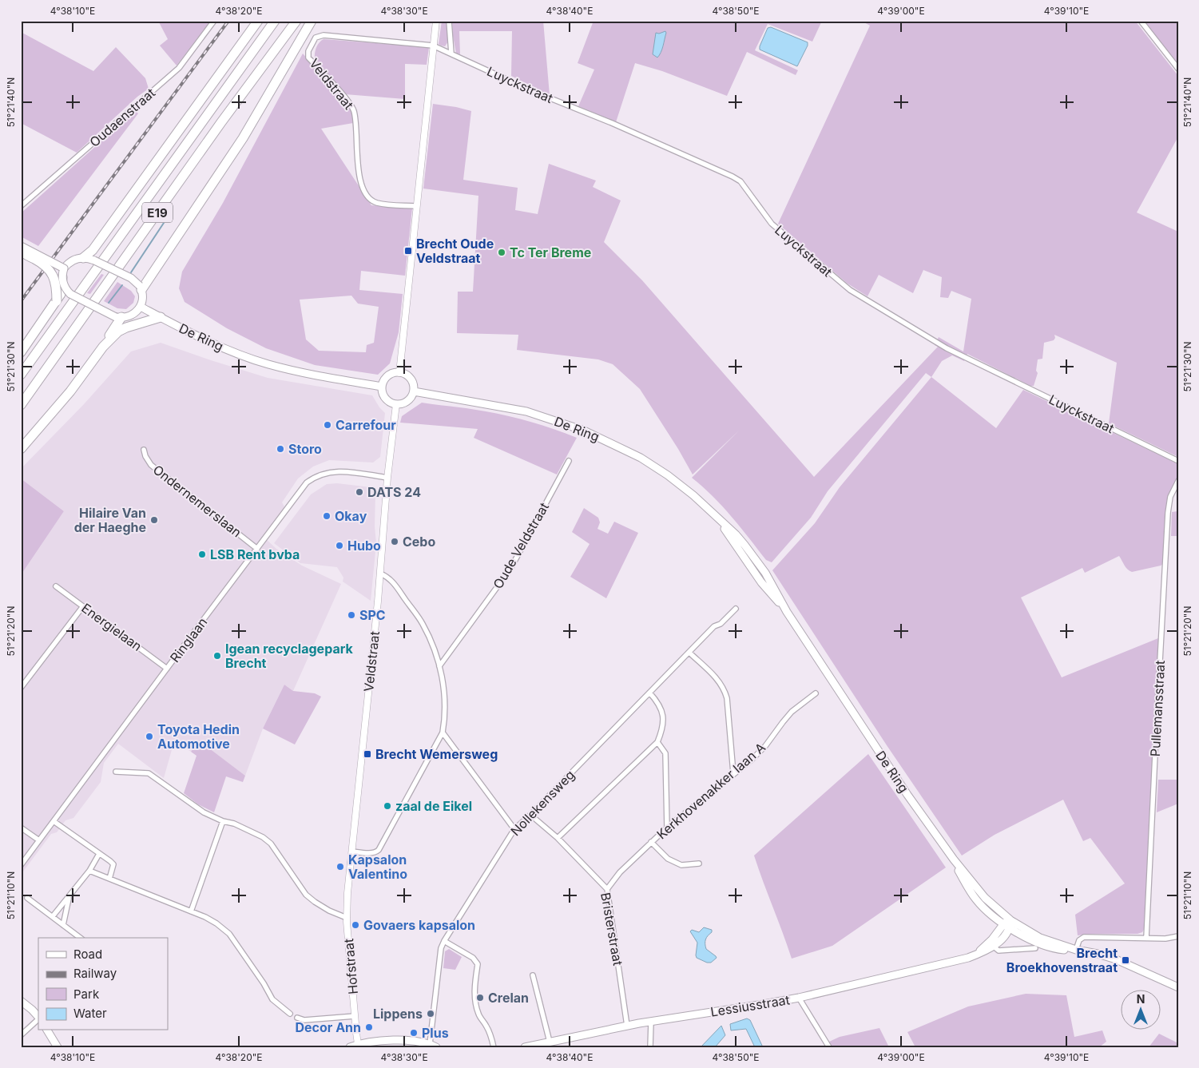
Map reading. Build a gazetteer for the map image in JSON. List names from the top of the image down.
{
  "streets": {
    "highway": ["E19"],
    "main road": ["De Ring", "Lessiusstraat"],
    "street": [
      "Veldstraat",
      "Luyckstraat",
      "Oudaenstraat",
      "Ondernemerslaan",
      "Oude Veldstraat",
      "Energielaan",
      "Ringlaan",
      "Pullemansstraat",
      "Kerkhovenakker laan A",
      "Nollekensweg",
      "Bristerstraat",
      "Hofstraat"
    ]
  },
  "crossings": [
    ["Veldstraat", "Luyckstraat"],
    ["Veldstraat", "De Ring"],
    ["Veldstraat", "Ringlaan"],
    ["Veldstraat", "Hofstraat"],
    ["De Ring", "Lessiusstraat"],
    ["Ondernemerslaan", "Ringlaan"],
    ["Energielaan", "Ringlaan"],
    ["Kerkhovenakker laan A", "Bristerstraat"],
    ["Nollekensweg", "Bristerstraat"],
    ["Bristerstraat", "Lessiusstraat"]
  ],
  "places": {
    "transit": ["Brecht Oude Veldstraat", "Brecht Wemersweg", "Brecht Broekhovenstraat"],
    "other": [
      "Tc Ter Breme",
      "Carrefour",
      "Storo",
      "DATS 24",
      "Okay",
      "Hilaire Van der Haeghe",
      "Cebo",
      "Hubo",
      "LSB Rent bvba",
      "SPC",
      "Igean recyclagepark Brecht",
      "Toyota Hedin Automotive",
      "zaal de Eikel",
      "Kapsalon Valentino",
      "Govaers kapsalon",
      "Crelan",
      "Lippens",
      "Decor Ann",
      "Plus"
    ]
  },
  "legend": [
    "Road",
    "Railway",
    "Park",
    "Water"
  ],
  "north": "top",
  "coordinates": [
    "4°38'10\"E",
    "4°38'20\"E",
    "4°38'30\"E",
    "4°38'40\"E",
    "4°38'50\"E",
    "4°39'00\"E",
    "4°39'10\"E",
    "51°21'40\"N",
    "51°21'30\"N",
    "51°21'20\"N",
    "51°21'10\"N"
  ]
}
